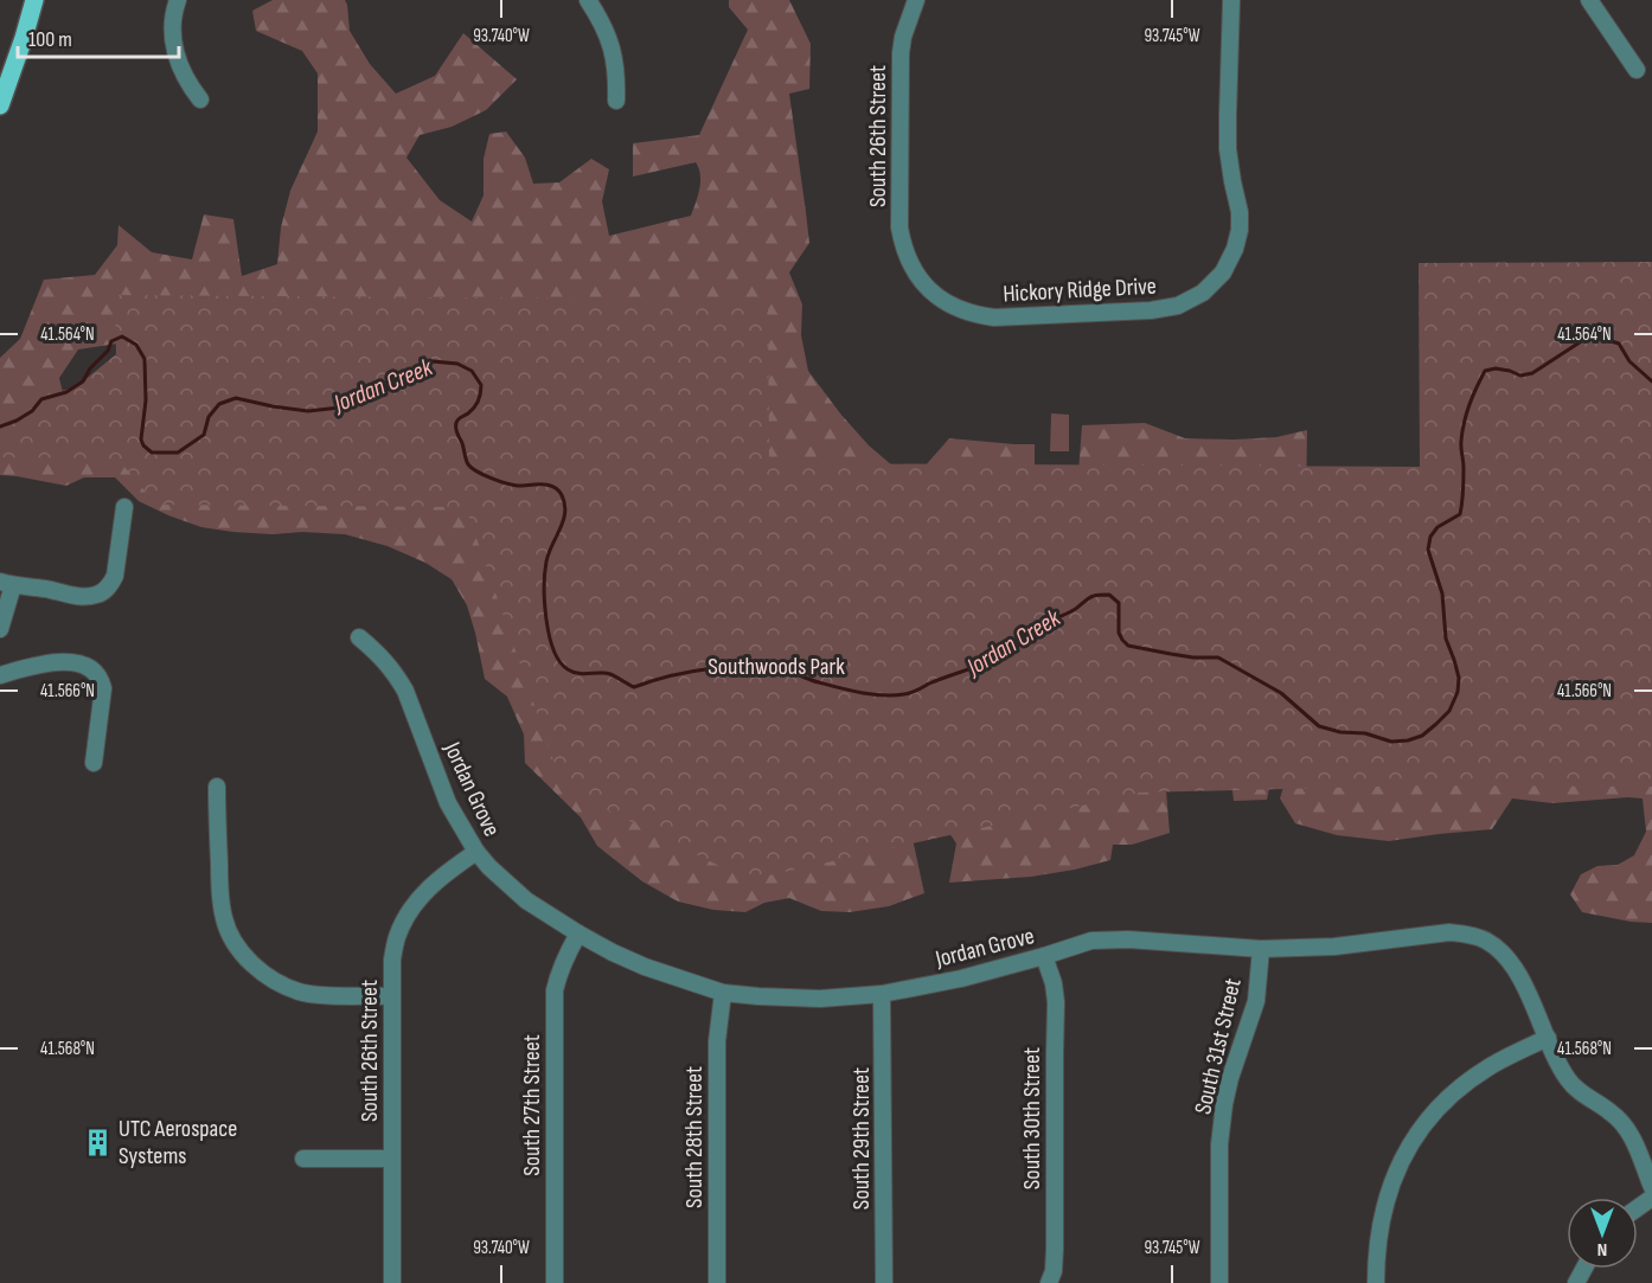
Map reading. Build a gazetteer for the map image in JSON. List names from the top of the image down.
{
  "streets": {
    "street": [
      "South 26th Street",
      "Hickory Ridge Drive",
      "Jordan Grove",
      "South 31st Street",
      "South 27th Street",
      "South 30th Street",
      "South 28th Street",
      "South 29th Street"
    ]
  },
  "crossings": [
    ["South 26th Street", "Hickory Ridge Drive"],
    ["South 26th Street", "Jordan Grove"],
    ["Jordan Grove", "South 31st Street"],
    ["Jordan Grove", "South 27th Street"],
    ["Jordan Grove", "South 30th Street"],
    ["Jordan Grove", "South 28th Street"],
    ["Jordan Grove", "South 29th Street"]
  ],
  "water": ["Jordan Creek"],
  "parks": ["Southwoods Park"],
  "places": {
    "building": ["UTC Aerospace Systems"]
  },
  "scale_bar": "100 m",
  "north": "bottom",
  "coordinates": [
    "93.740°W",
    "93.745°W",
    "41.564°N",
    "41.566°N",
    "41.568°N"
  ]
}
